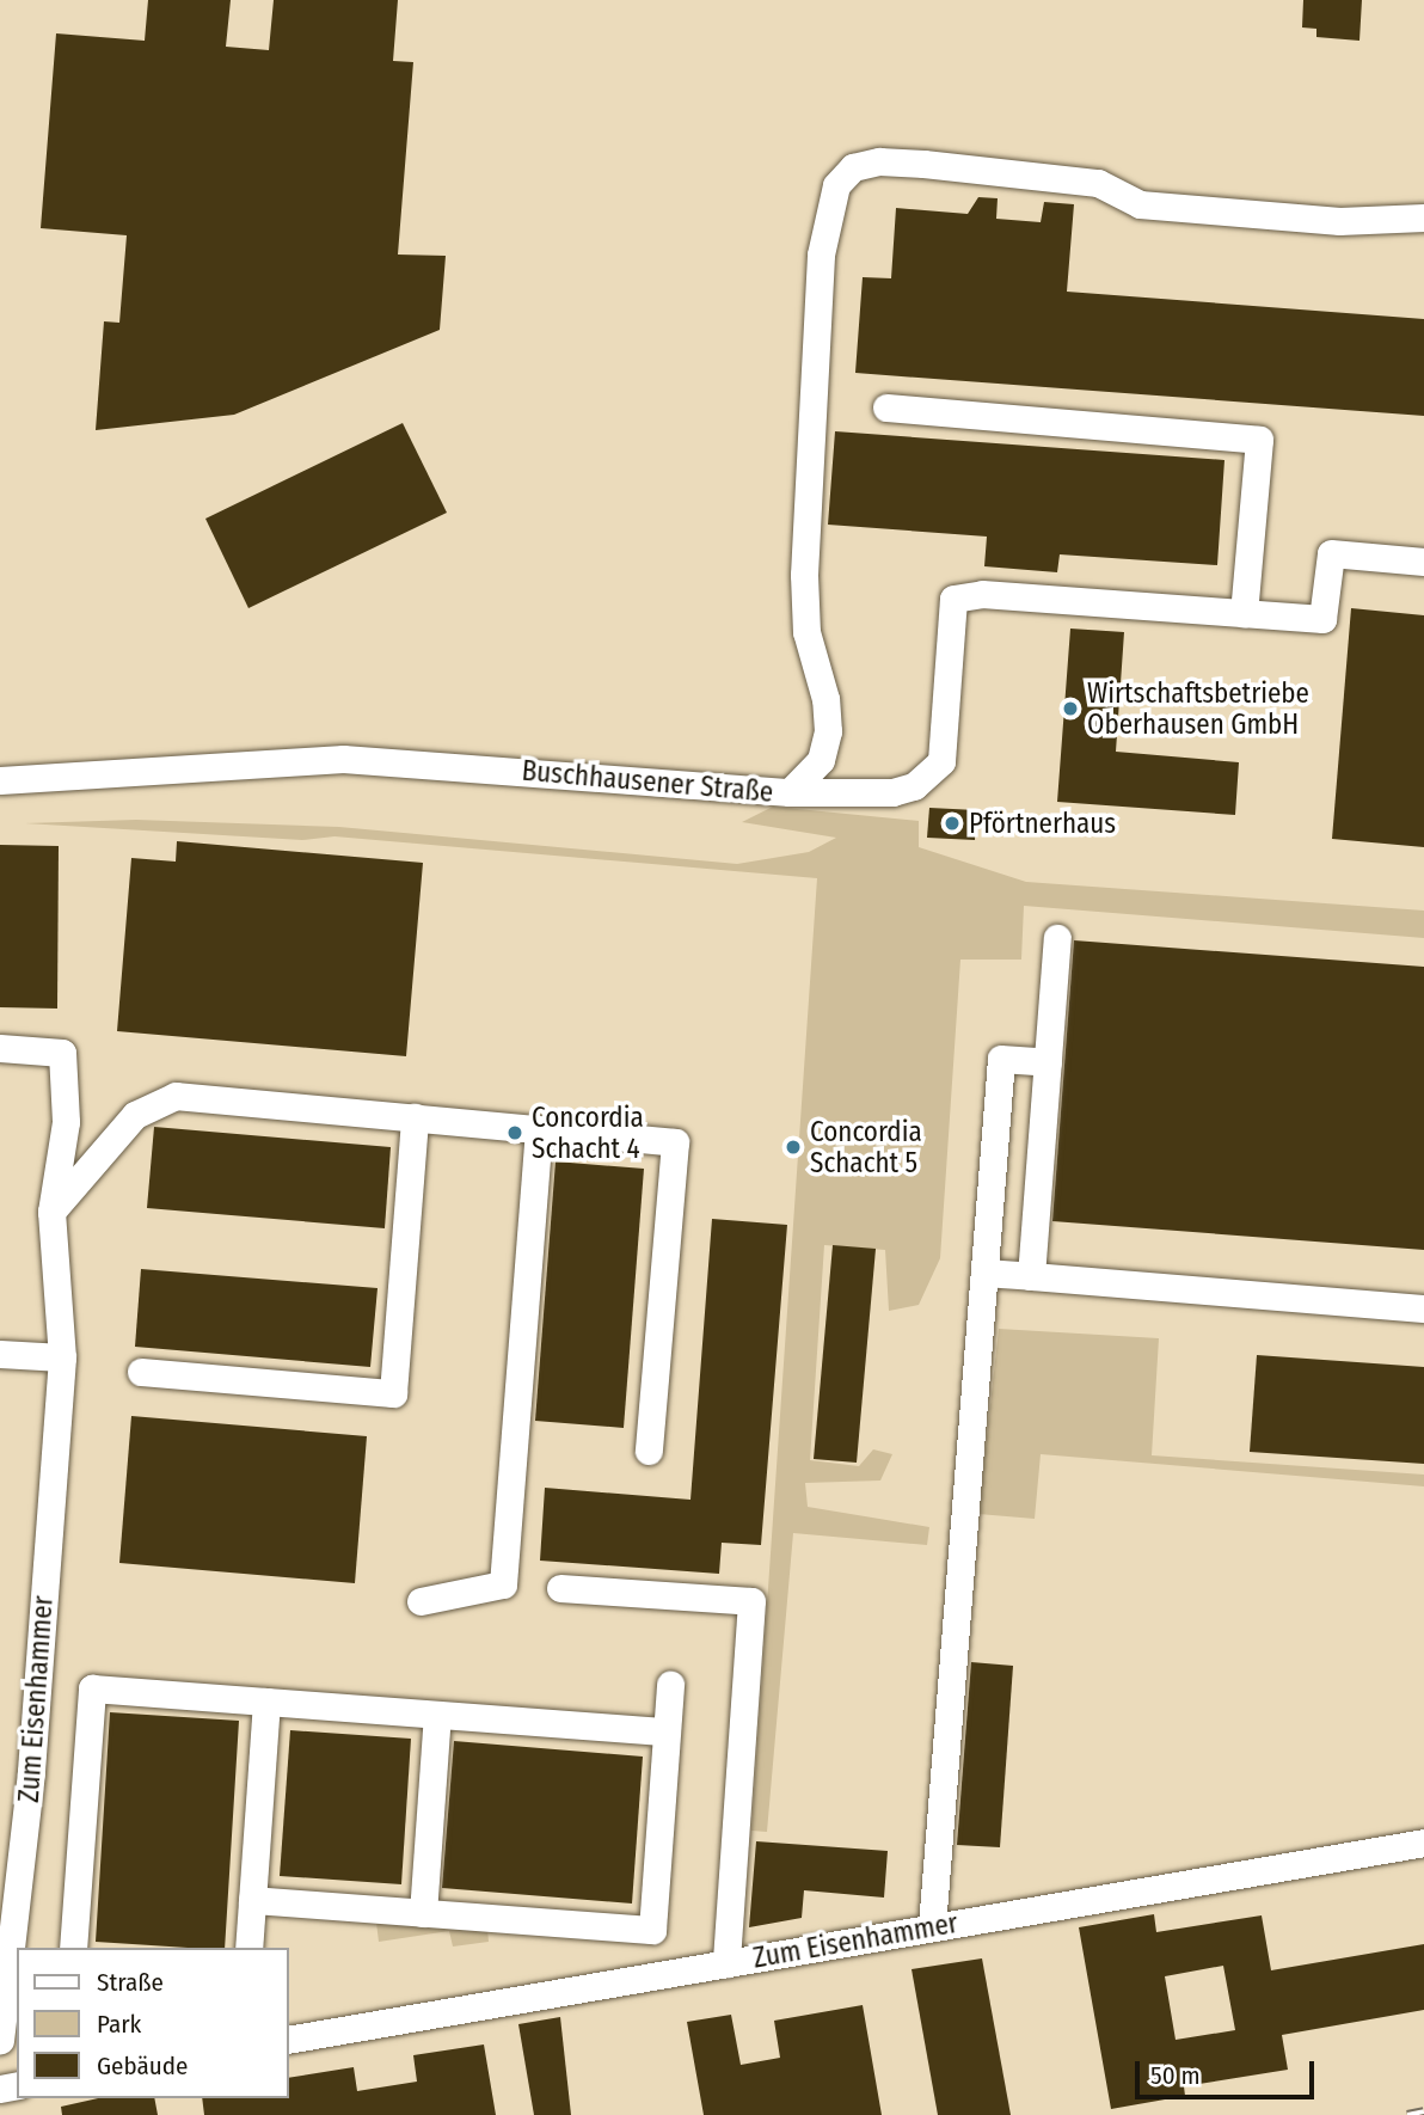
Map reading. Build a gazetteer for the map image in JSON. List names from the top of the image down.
{
  "streets": {
    "street": ["Buschhausener Straße", "Zum Eisenhammer"]
  },
  "places": [
    "Wirtschaftsbetriebe Oberhausen GmbH",
    "Pförtnerhaus",
    "Concordia Schacht 4",
    "Concordia Schacht 5"
  ],
  "legend": ["Straße", "Park", "Gebäude"],
  "scale_bar": "50 m"
}
